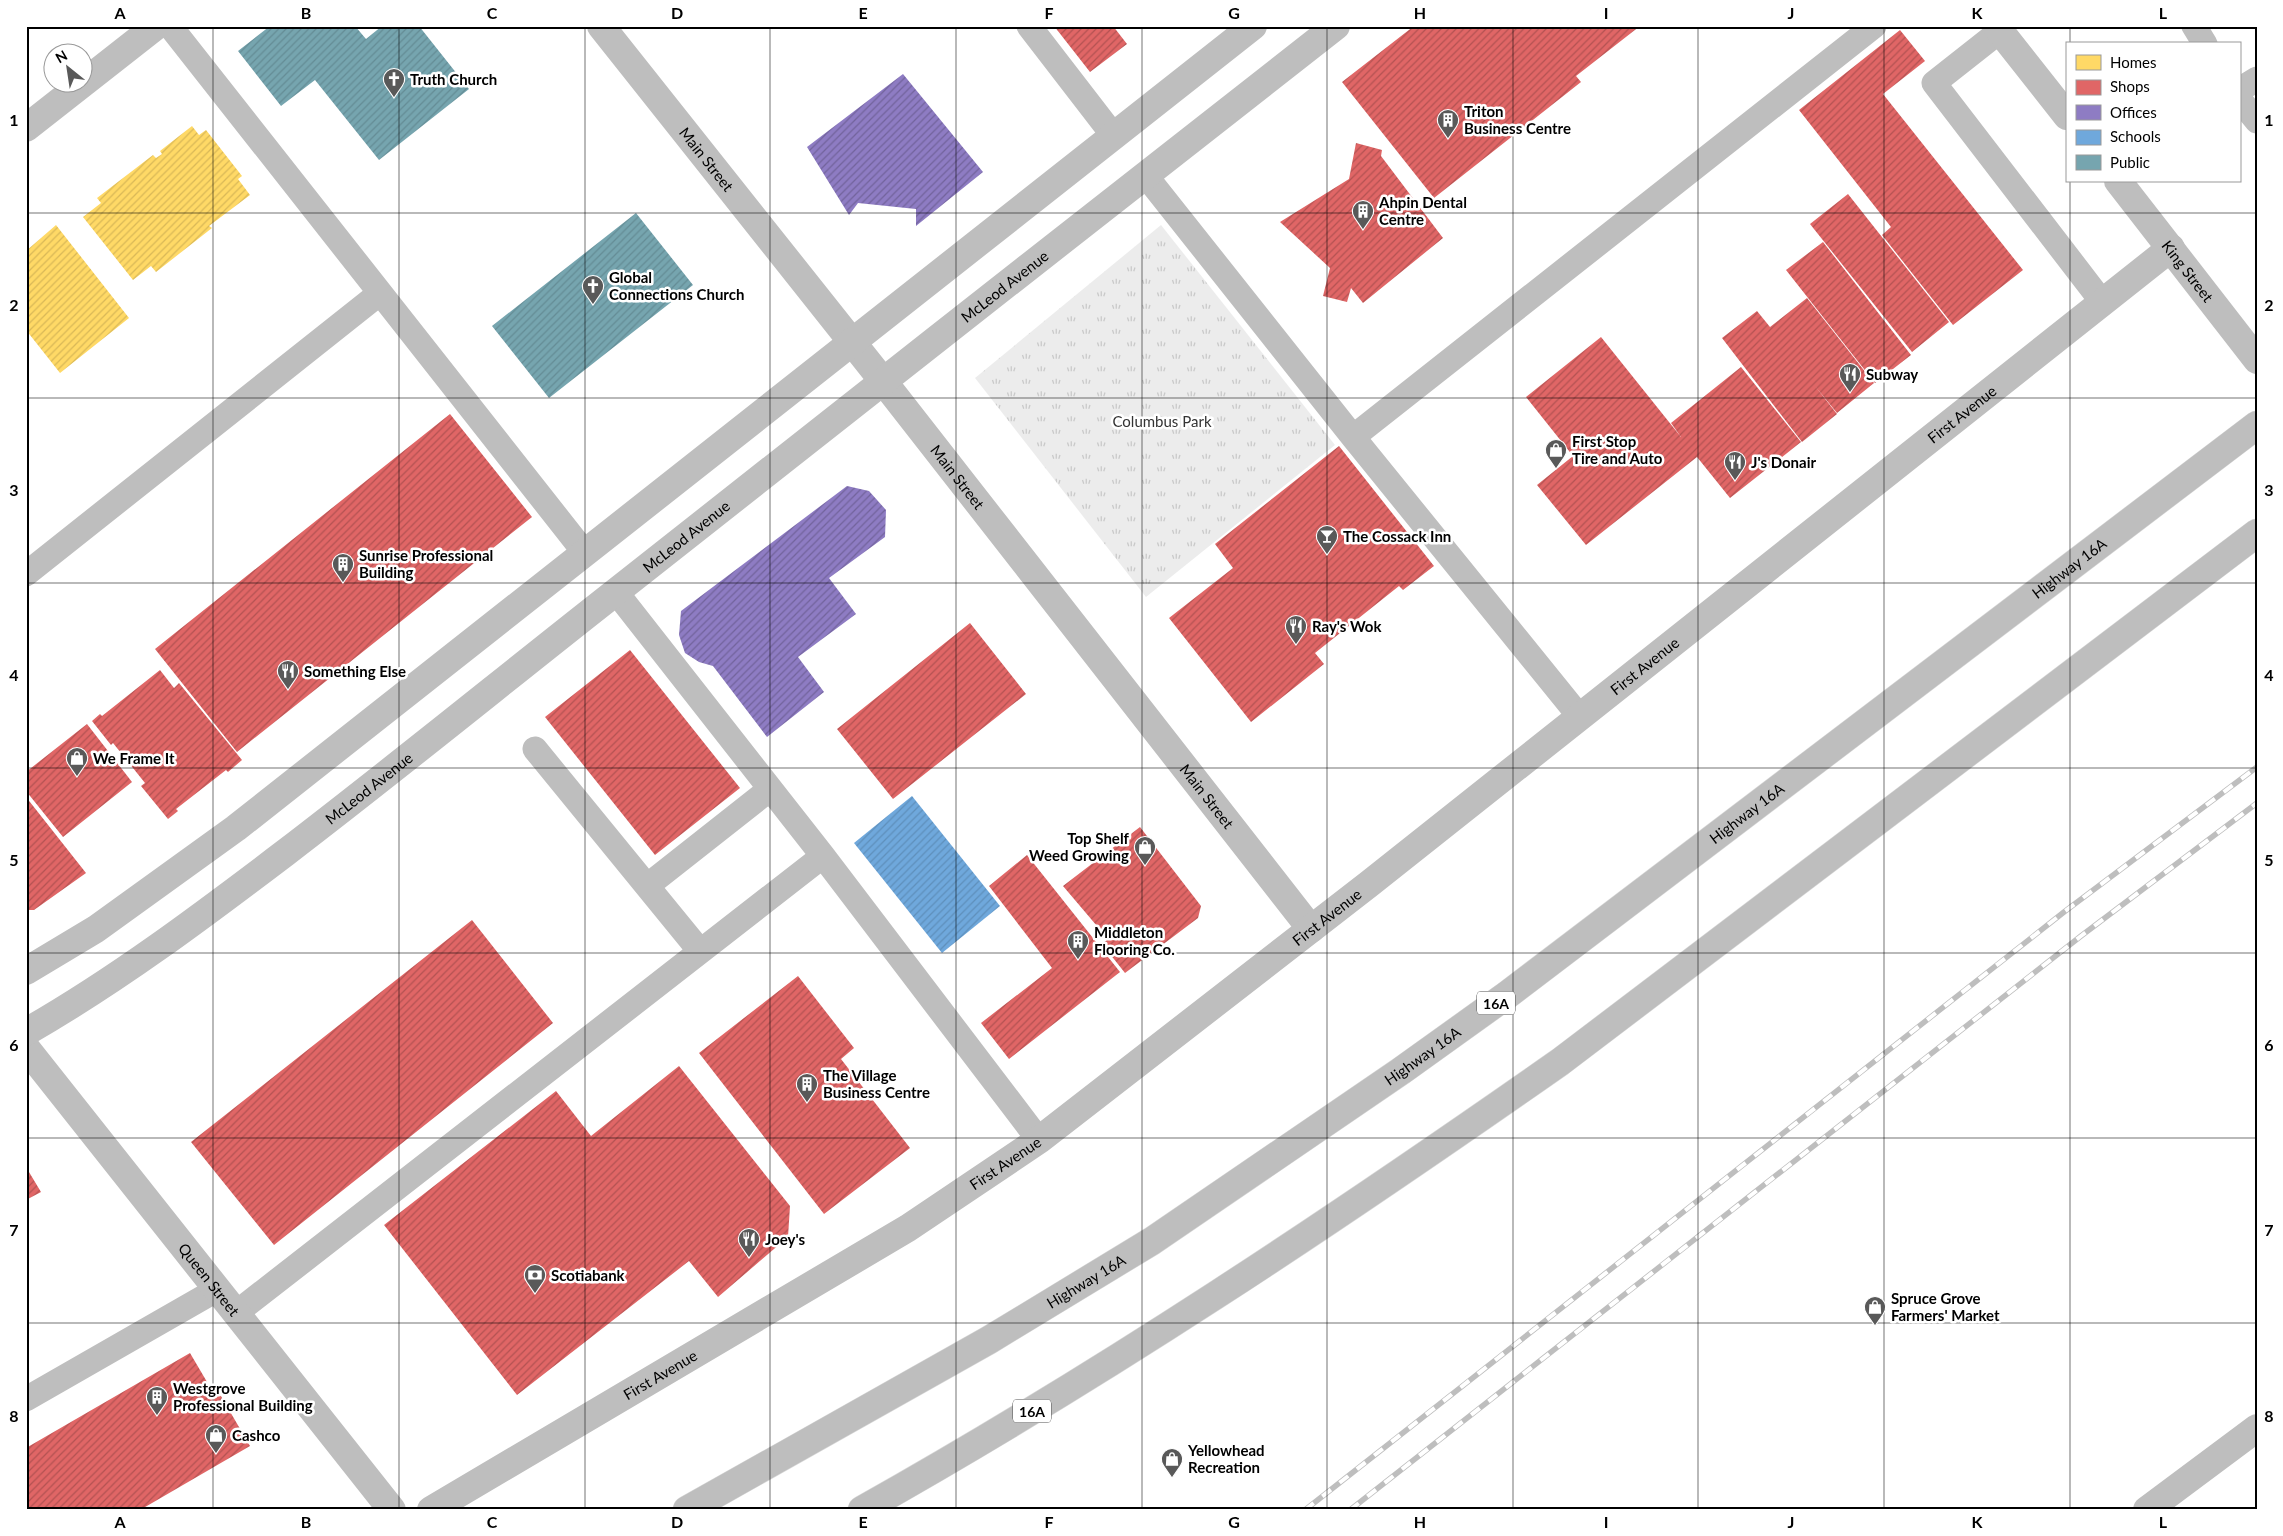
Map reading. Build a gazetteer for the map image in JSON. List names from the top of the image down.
{
  "streets": {
    "street": [
      "Main Street",
      "King Street",
      "McLeod Avenue",
      "First Avenue",
      "Highway 16A",
      "16A",
      "Queen Street"
    ]
  },
  "crossings": [
    ["Main Street", "McLeod Avenue"],
    ["Main Street", "First Avenue"],
    ["King Street", "First Avenue"]
  ],
  "parks": ["Columbus Park"],
  "places": {
    "church": ["Truth Church", "Global Connections Church"],
    "building": [
      "Triton Business Centre",
      "Ahpin Dental Centre",
      "Sunrise Professional Building",
      "Middleton Flooring Co.",
      "The Village Business Centre",
      "Westgrove Professional Building"
    ],
    "restaurant": [
      "Subway",
      "J's Donair",
      "Ray's Wok",
      "Something Else",
      "Joey's"
    ],
    "shop": [
      "First Stop Tire and Auto",
      "We Frame It",
      "Top Shelf Weed Growing",
      "Spruce Grove Farmers' Market",
      "Cashco",
      "Yellowhead Recreation"
    ],
    "bar": ["The Cossack Inn"],
    "bank": ["Scotiabank"]
  },
  "legend": [
    "Homes",
    "Shops",
    "Offices",
    "Schools",
    "Public"
  ],
  "north": "top left",
  "grid": {
    "columns": [
      "A",
      "B",
      "C",
      "D",
      "E",
      "F",
      "G",
      "H",
      "I",
      "J",
      "K",
      "L"
    ],
    "rows": [
      "1",
      "2",
      "3",
      "4",
      "5",
      "6",
      "7",
      "8"
    ]
  }
}
